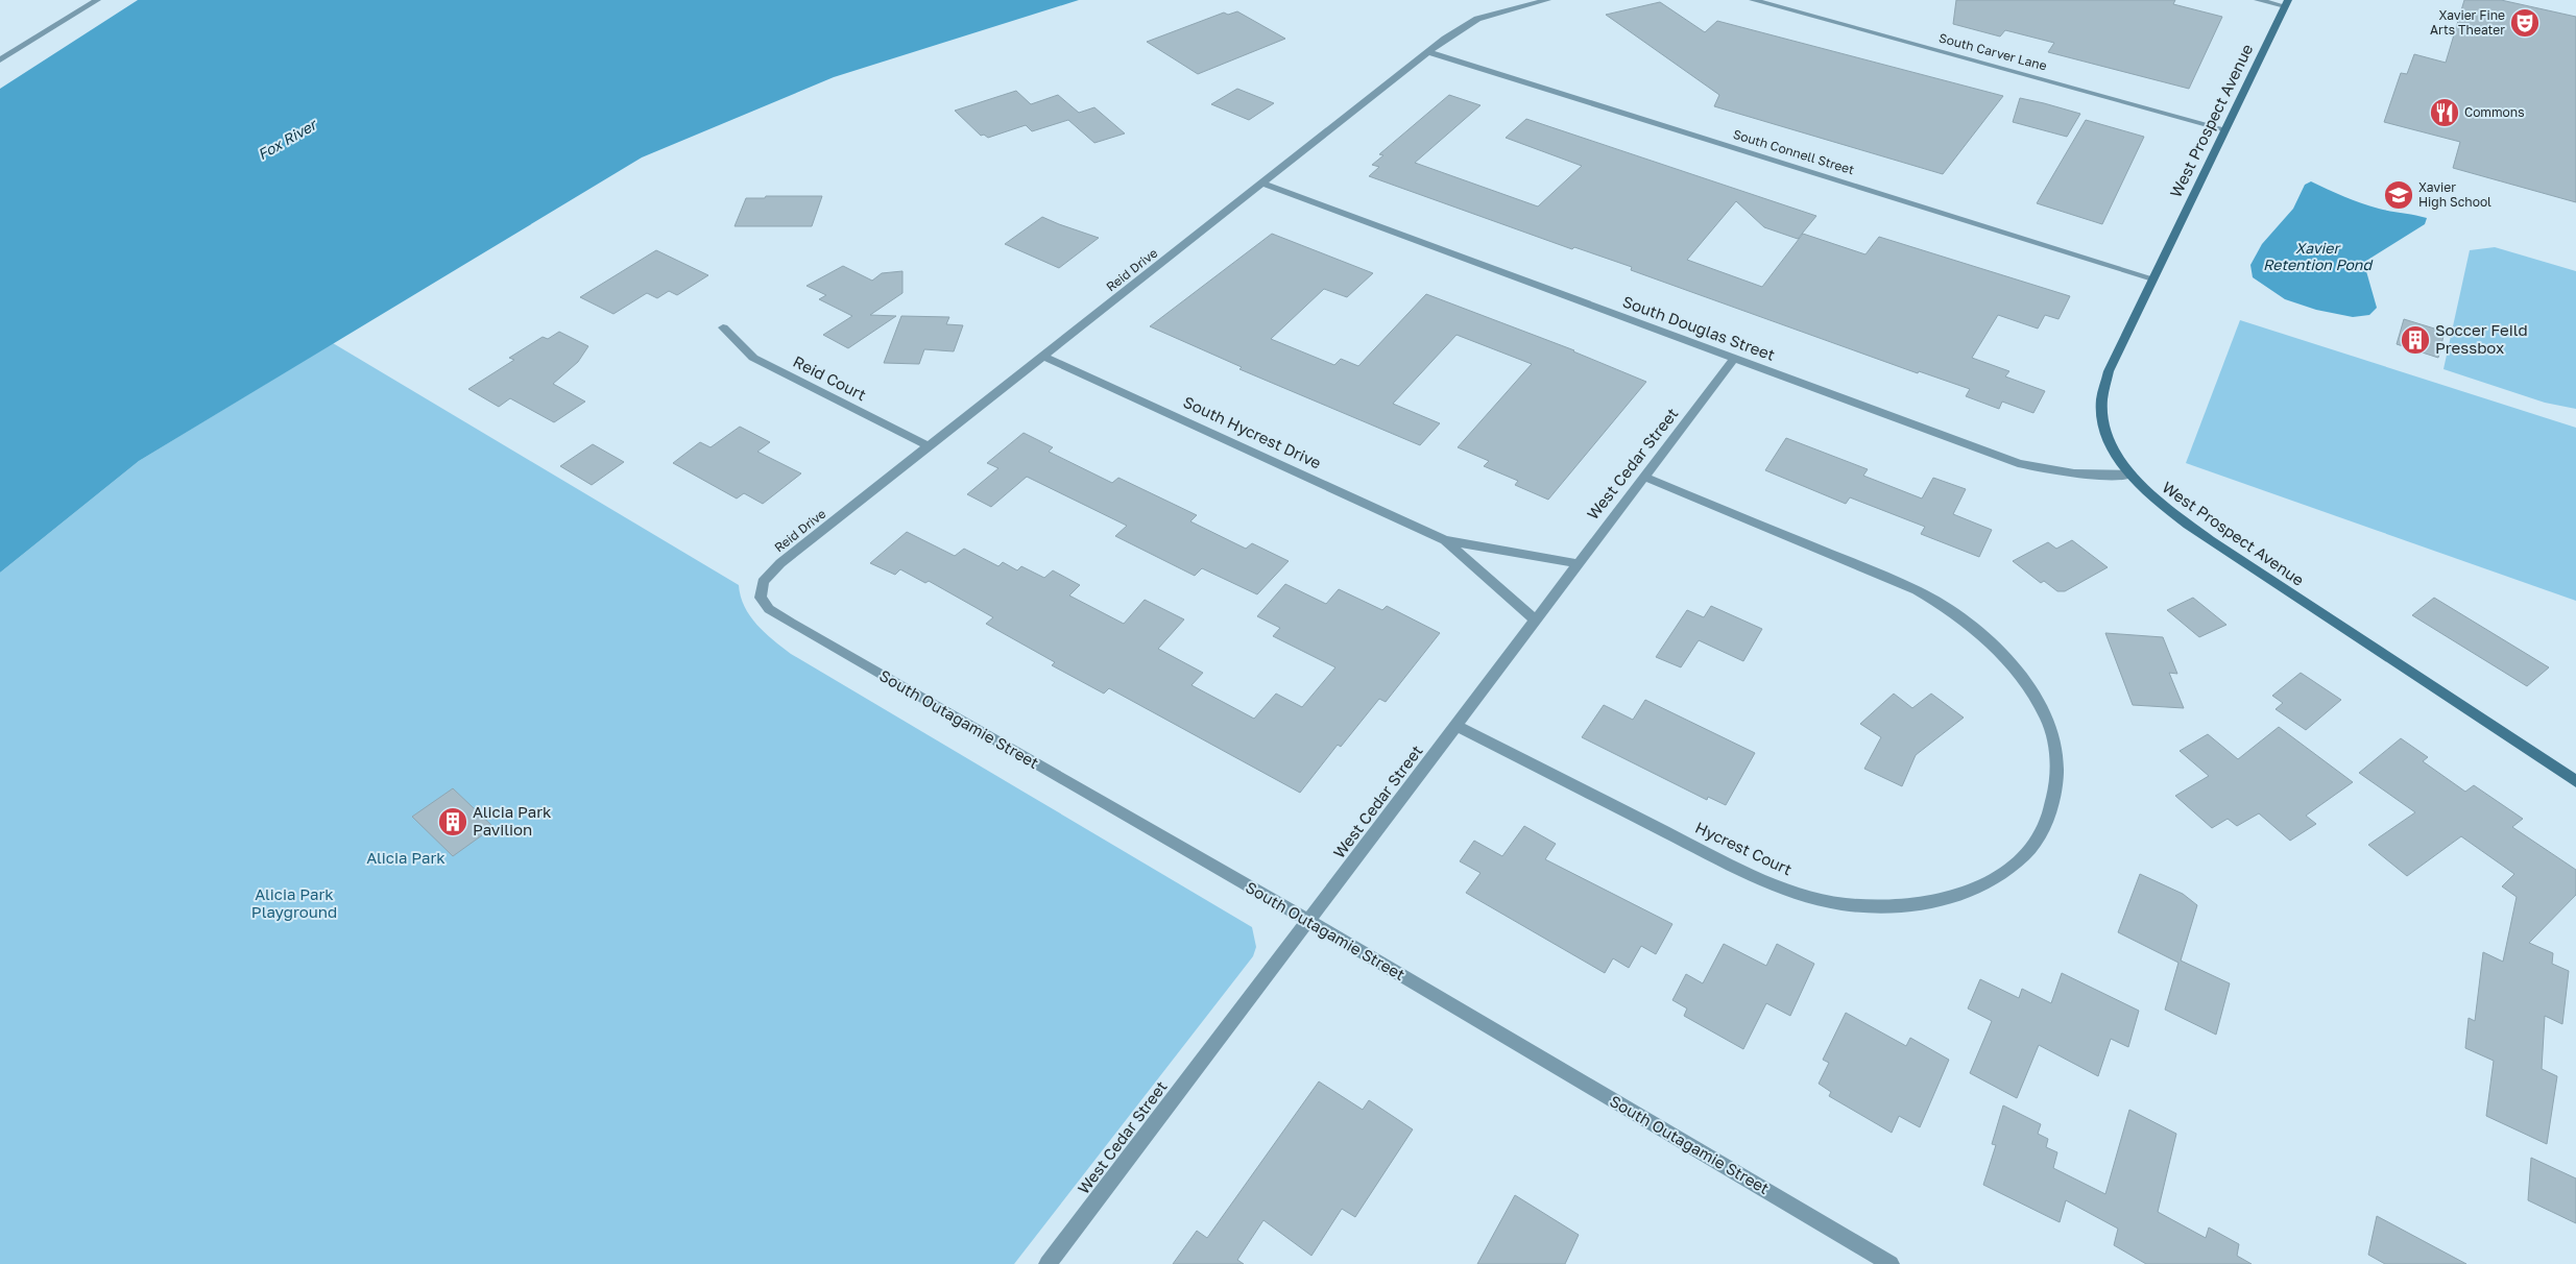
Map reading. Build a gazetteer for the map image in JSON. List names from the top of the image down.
{
  "streets": {
    "main road": ["West Prospect Avenue"],
    "street": [
      "South Carver Lane",
      "South Connell Street",
      "Reid Drive",
      "South Douglas Street",
      "Reid Court",
      "South Hycrest Drive",
      "West Cedar Street",
      "South Outagamie Street",
      "Hycrest Court"
    ]
  },
  "crossings": [
    ["South Carver Lane", "West Prospect Avenue"],
    ["West Prospect Avenue", "South Connell Street"],
    ["West Prospect Avenue", "South Douglas Street"],
    ["South Connell Street", "Reid Drive"],
    ["Reid Drive", "South Douglas Street"],
    ["Reid Drive", "Reid Court"],
    ["Reid Drive", "South Hycrest Drive"],
    ["Reid Drive", "South Outagamie Street"],
    ["South Douglas Street", "West Cedar Street"],
    ["South Hycrest Drive", "West Cedar Street"],
    ["West Cedar Street", "South Outagamie Street"],
    ["West Cedar Street", "Hycrest Court"]
  ],
  "water": ["Fox River", "Xavier Retention Pond"],
  "parks": ["Alicia Park", "Alicia Park Playground"],
  "places": {
    "theatre": ["Xavier Fine Arts Theater"],
    "restaurant": ["Commons"],
    "school or university": ["Xavier High School"],
    "building": ["Soccer Feild Pressbox", "Alicia Park Pavilion"]
  }
}
